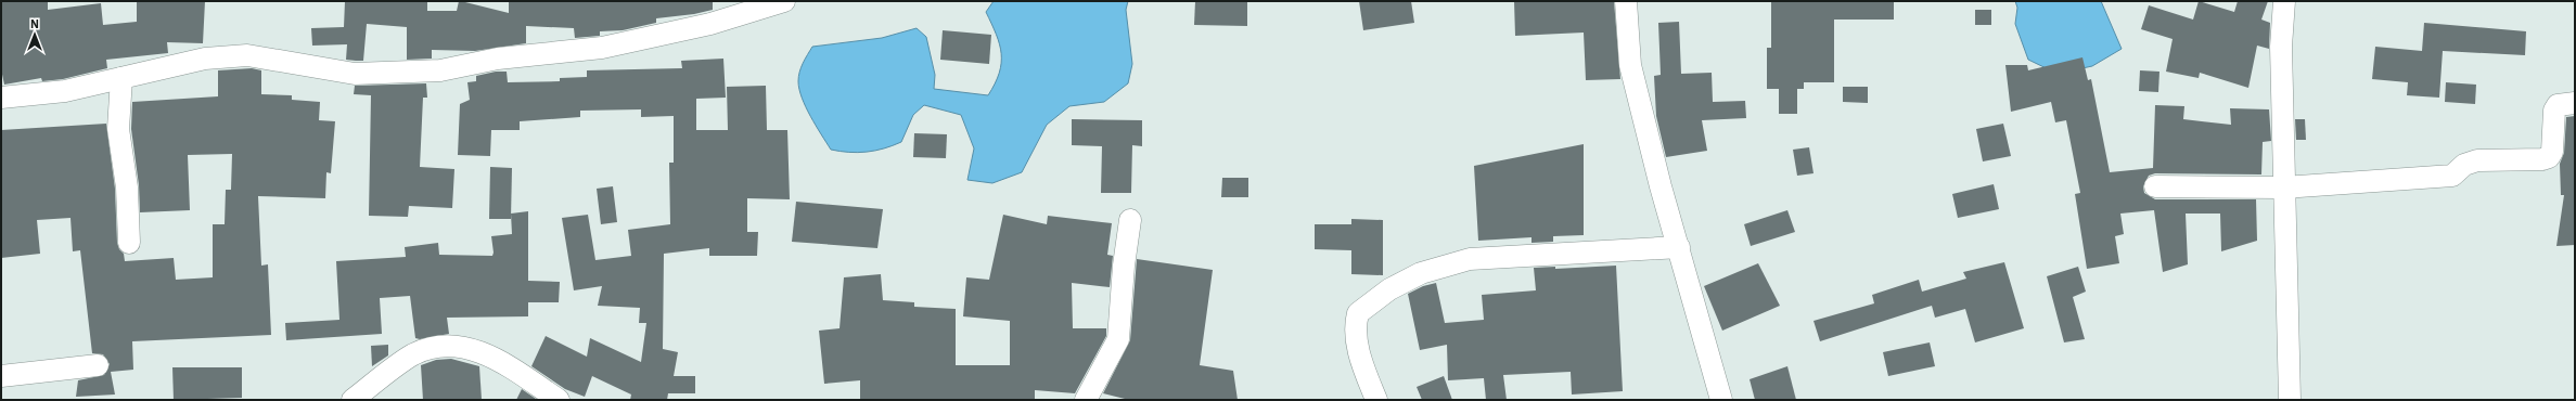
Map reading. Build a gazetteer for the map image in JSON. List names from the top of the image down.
{
  "north": "top"
}
